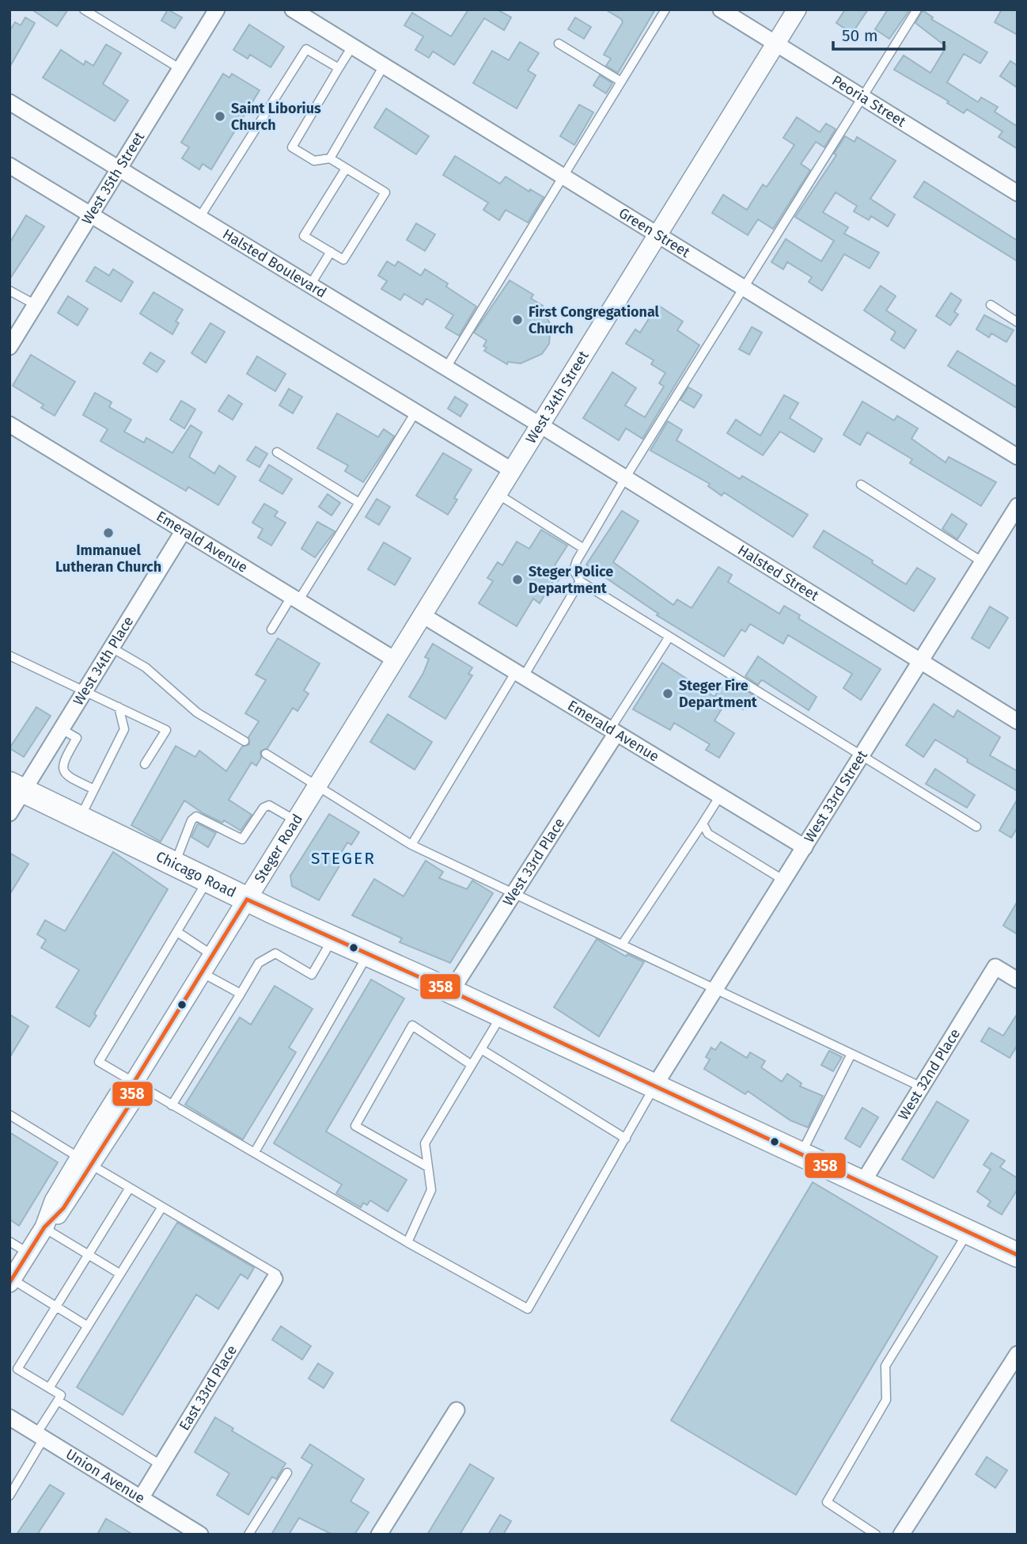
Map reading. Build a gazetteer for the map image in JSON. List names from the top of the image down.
{
  "streets": {
    "main road": ["Chicago Road"],
    "street": [
      "Peoria Street",
      "West 35th Street",
      "Green Street",
      "Halsted Boulevard",
      "West 34th Street",
      "Emerald Avenue",
      "Halsted Street",
      "West 34th Place",
      "West 33rd Street",
      "Steger Road",
      "West 33rd Place",
      "West 32nd Place",
      "East 33rd Place",
      "Union Avenue"
    ]
  },
  "crossings": [
    ["Peoria Street", "West 34th Street"],
    ["West 35th Street", "Halsted Boulevard"],
    ["Green Street", "West 34th Street"],
    ["Halsted Boulevard", "West 34th Street"],
    ["Halsted Boulevard", "Halsted Street"],
    ["West 34th Street", "Emerald Avenue"],
    ["West 34th Street", "Halsted Street"],
    ["West 34th Street", "Steger Road"],
    ["Emerald Avenue", "West 34th Place"],
    ["Emerald Avenue", "West 33rd Street"],
    ["Emerald Avenue", "West 33rd Place"],
    ["Halsted Street", "West 33rd Street"],
    ["West 34th Place", "Chicago Road"],
    ["West 33rd Street", "Chicago Road"],
    ["Steger Road", "Chicago Road"],
    ["West 33rd Place", "Chicago Road"],
    ["Chicago Road", "West 32nd Place"],
    ["East 33rd Place", "Union Avenue"]
  ],
  "districts": ["STEGER"],
  "places": [
    "Saint Liborius Church",
    "First Congregational Church",
    "Immanuel Lutheran Church",
    "Steger Police Department",
    "Steger Fire Department"
  ],
  "lines": ["transit line 358"],
  "scale_bar": "50 m"
}
